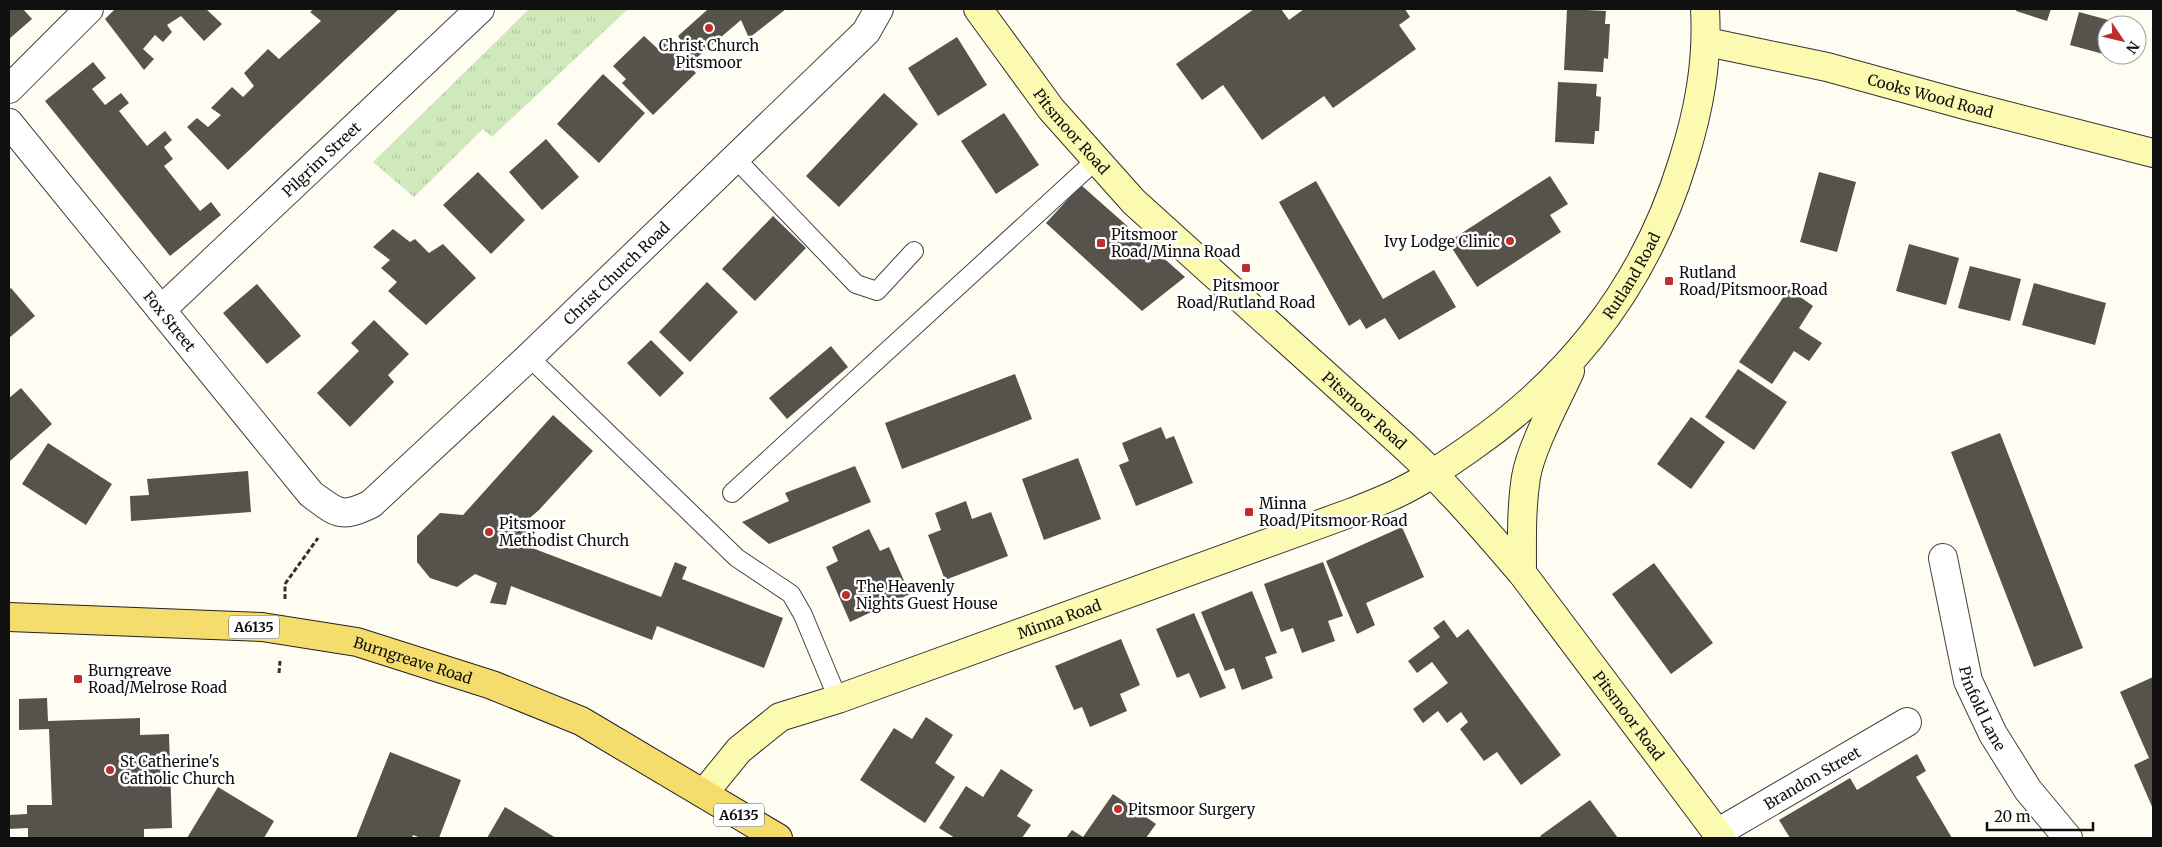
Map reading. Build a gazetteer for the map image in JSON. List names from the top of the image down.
{
  "streets": {
    "main road": [
      "Cooks Wood Road",
      "Pitsmoor Road",
      "Rutland Road",
      "Minna Road",
      "A6135",
      "Burngreave Road"
    ],
    "street": [
      "Pilgrim Street",
      "Christ Church Road",
      "Fox Street",
      "Pinfold Lane",
      "Brandon Street"
    ]
  },
  "crossings": [
    ["Cooks Wood Road", "Rutland Road"],
    ["Pitsmoor Road", "Rutland Road"],
    ["Pitsmoor Road", "Minna Road"],
    ["Pitsmoor Road", "Brandon Street"],
    ["Pilgrim Street", "Fox Street"],
    ["Christ Church Road", "Fox Street"],
    ["Rutland Road", "Minna Road"],
    ["Minna Road", "Burngreave Road"]
  ],
  "places": {
    "other": [
      "Christ Church Pitsmoor",
      "Ivy Lodge Clinic",
      "Pitsmoor Methodist Church",
      "The Heavenly Nights Guest House",
      "St Catherine's Catholic Church",
      "Pitsmoor Surgery"
    ],
    "transit": [
      "Pitsmoor Road/Minna Road",
      "Pitsmoor Road/Rutland Road",
      "Rutland Road/Pitsmoor Road",
      "Minna Road/Pitsmoor Road",
      "Burngreave Road/Melrose Road"
    ]
  },
  "scale_bar": "20 m",
  "north": "bottom right"
}
